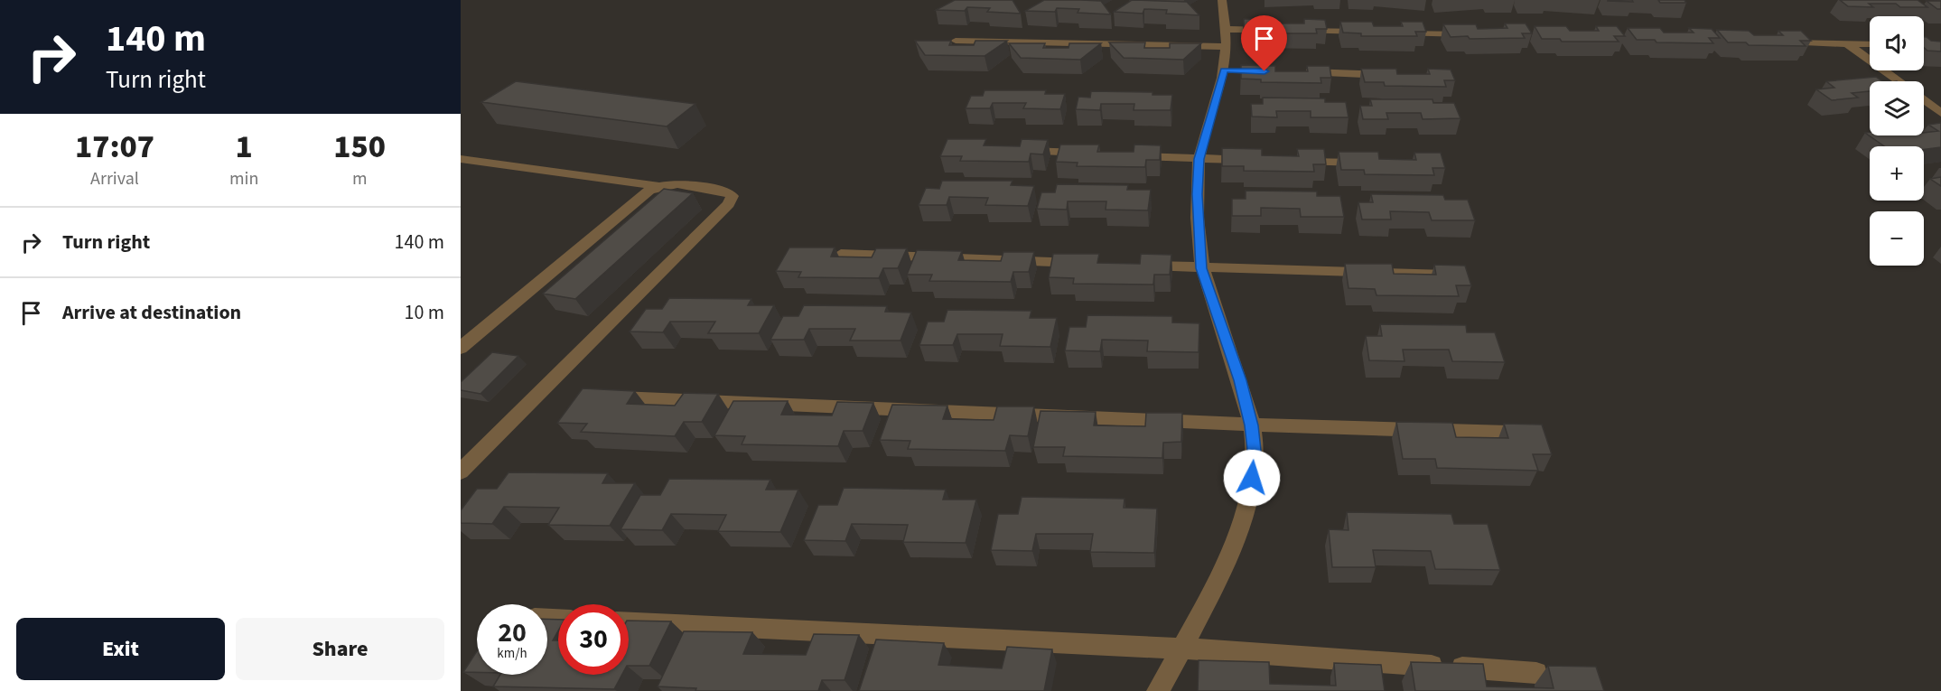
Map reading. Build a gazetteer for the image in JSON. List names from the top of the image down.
{
  "page": {
    "turn": ["140 m", "Turn right"],
    "map_buttons": ["+", "−"],
    "eta": [
      "17:07",
      "Arrival",
      "1",
      "min",
      "150",
      "m"
    ],
    "list": [
      {
        "name": "Turn right",
        "value": "140 m"
      },
      {
        "name": "Arrive at destination",
        "value": "10 m"
      }
    ],
    "speed": "20 km/h",
    "limit": "30",
    "buttons": ["Exit", "Share"]
  }
}
